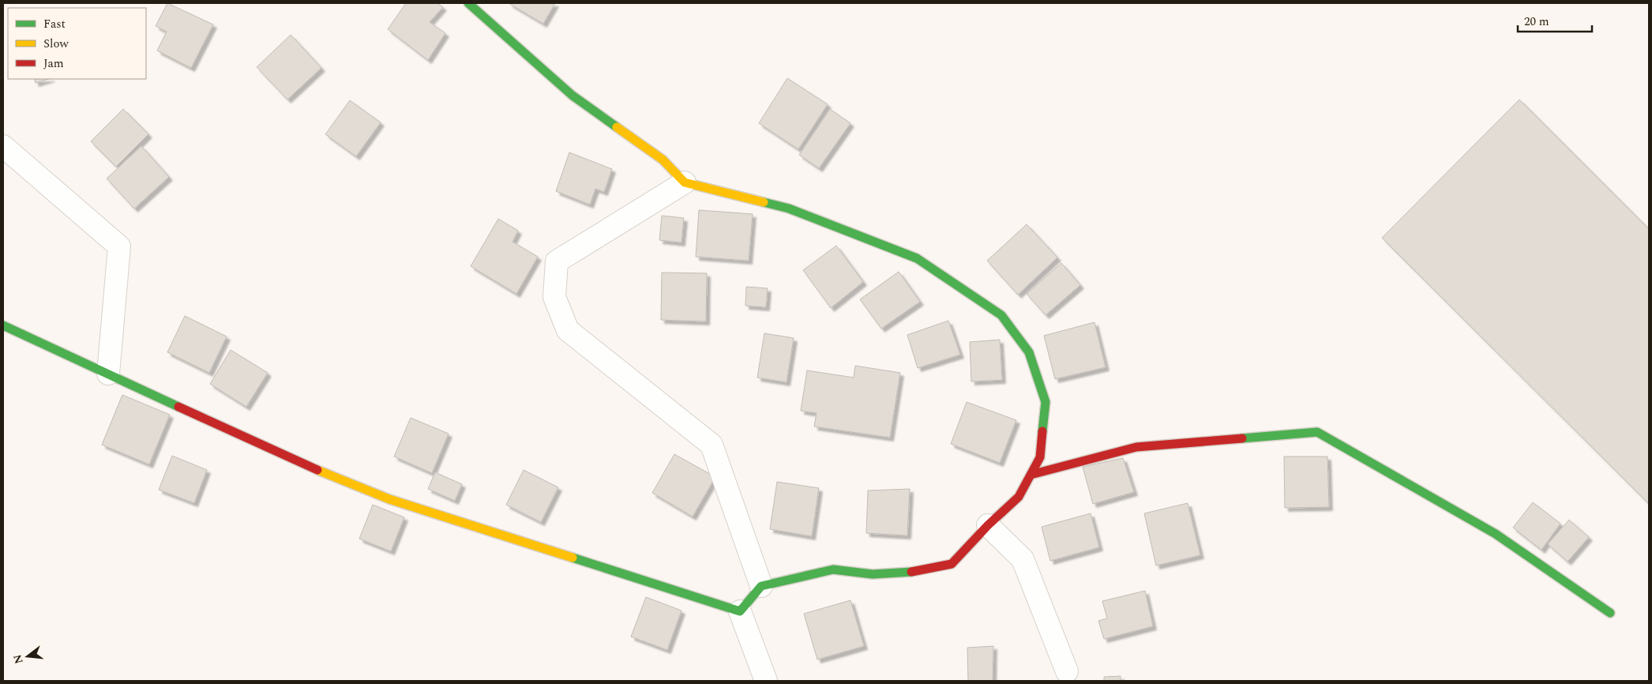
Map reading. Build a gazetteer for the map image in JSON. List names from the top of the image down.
{
  "legend": ["Fast", "Slow", "Jam"],
  "scale_bar": "20 m",
  "north": "left"
}
